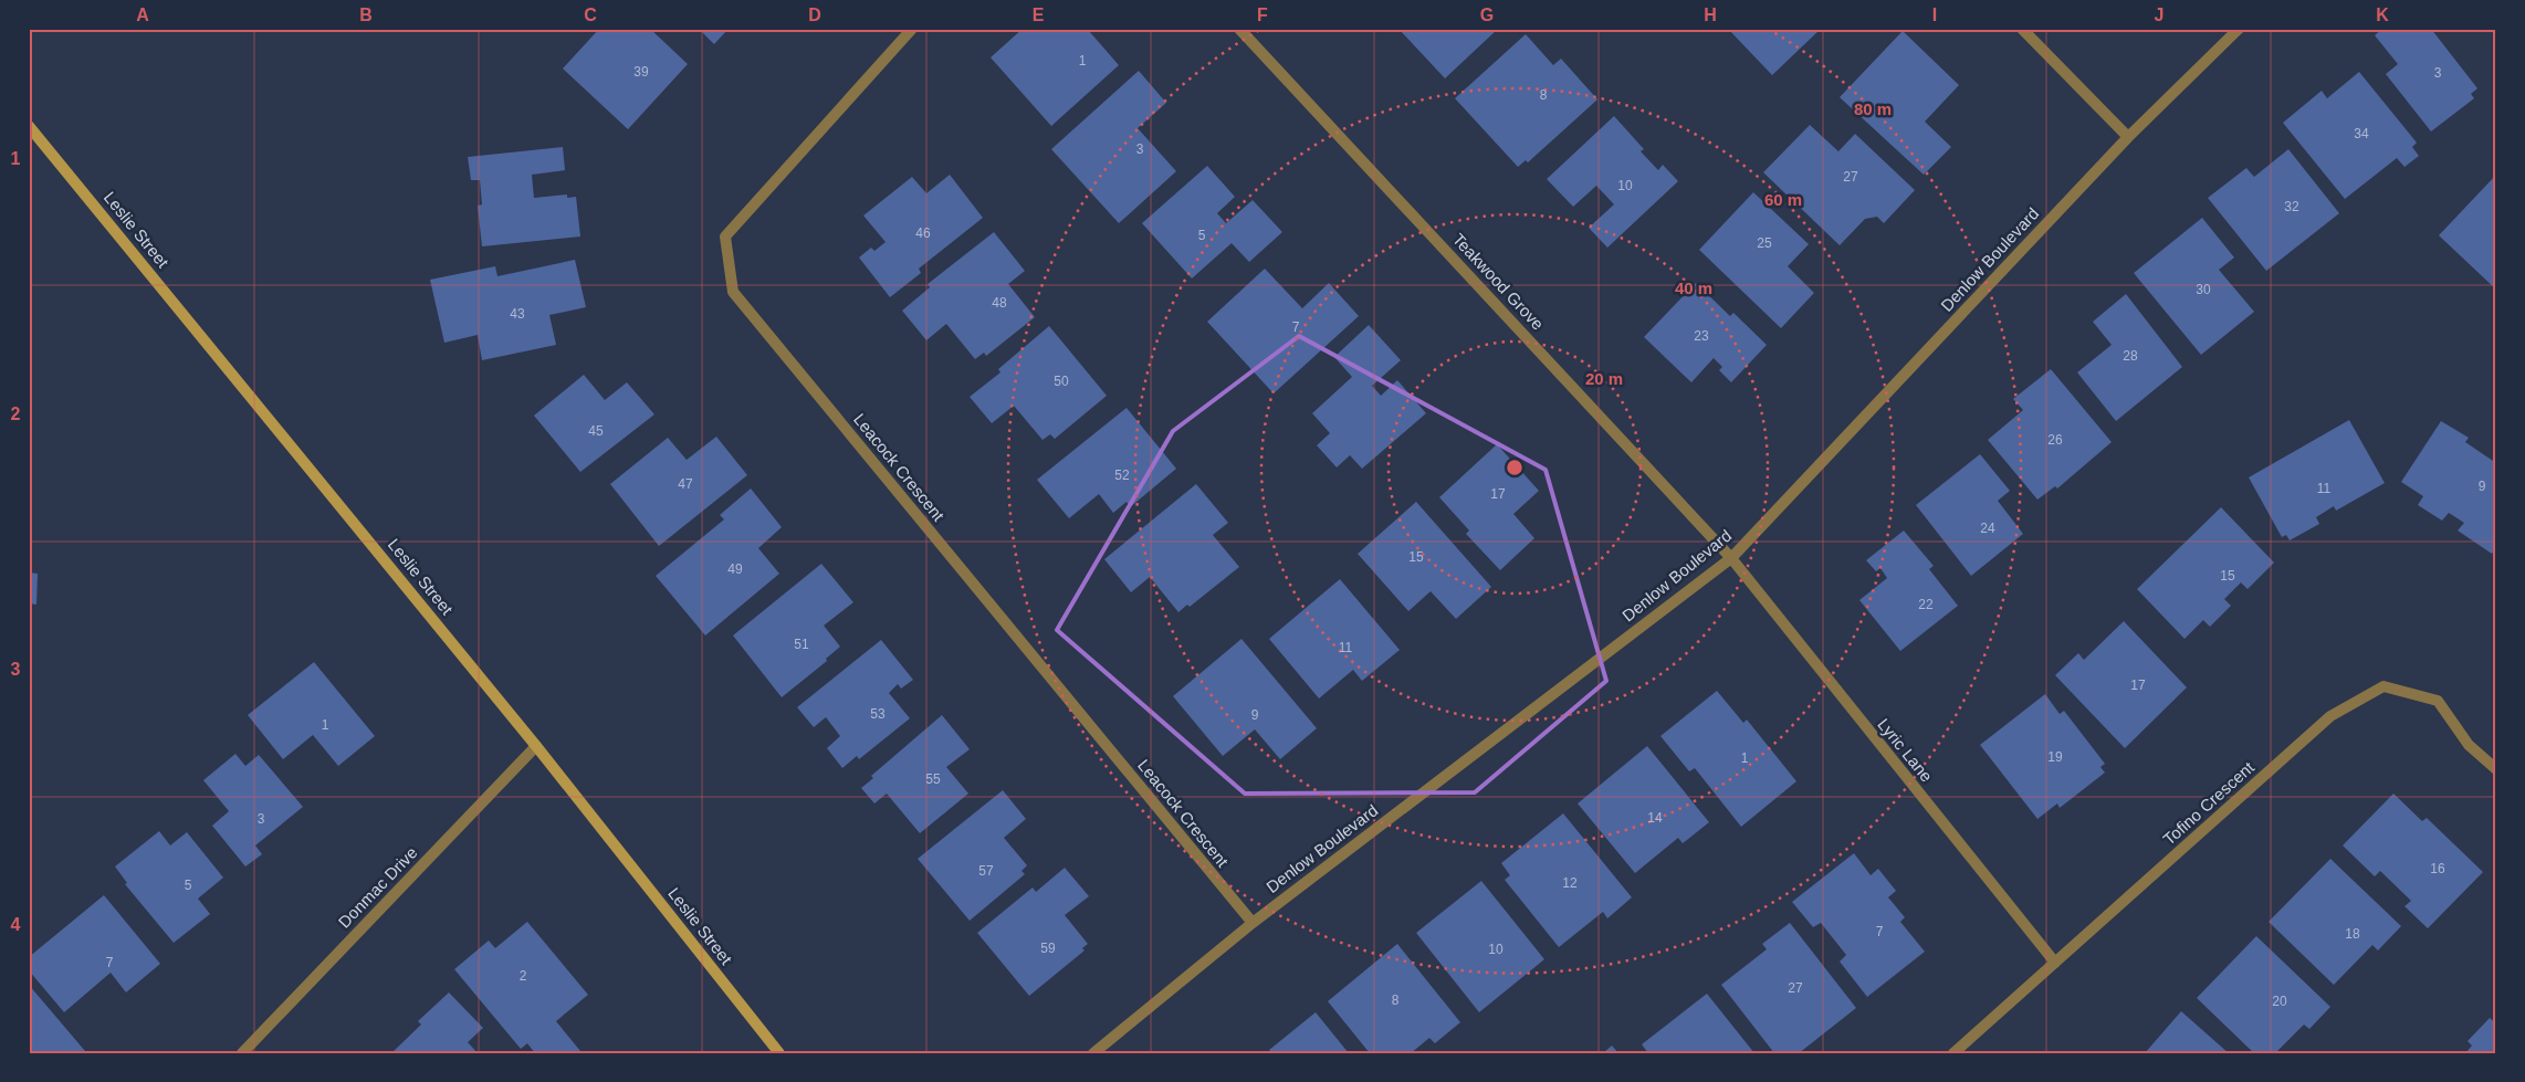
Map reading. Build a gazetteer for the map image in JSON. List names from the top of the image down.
{
  "streets": {
    "main road": ["Leslie Street"],
    "street": [
      "Denlow Boulevard",
      "Teakwood Grove",
      "Leacock Crescent",
      "Lyric Lane",
      "Tofino Crescent",
      "Donmac Drive"
    ]
  },
  "crossings": [
    ["Leslie Street", "Donmac Drive"],
    ["Denlow Boulevard", "Teakwood Grove"],
    ["Denlow Boulevard", "Leacock Crescent"],
    ["Denlow Boulevard", "Lyric Lane"],
    ["Teakwood Grove", "Lyric Lane"],
    ["Lyric Lane", "Tofino Crescent"]
  ],
  "house_numbers": [
    "1",
    "39",
    "3",
    "8",
    "34",
    "3",
    "27",
    "10",
    "32",
    "46",
    "5",
    "25",
    "30",
    "48",
    "43",
    "7",
    "23",
    "28",
    "50",
    "45",
    "26",
    "52",
    "47",
    "9",
    "11",
    "17",
    "24",
    "15",
    "49",
    "15",
    "22",
    "51",
    "11",
    "17",
    "53",
    "9",
    "1",
    "19",
    "1",
    "55",
    "14",
    "3",
    "16",
    "57",
    "12",
    "5",
    "7",
    "18",
    "59",
    "10",
    "7",
    "2",
    "27",
    "8",
    "20"
  ],
  "grid": {
    "columns": [
      "A",
      "B",
      "C",
      "D",
      "E",
      "F",
      "G",
      "H",
      "I",
      "J",
      "K"
    ],
    "rows": [
      "1",
      "2",
      "3",
      "4"
    ]
  },
  "rings": [
    "80 m",
    "60 m",
    "40 m",
    "20 m"
  ]
}
